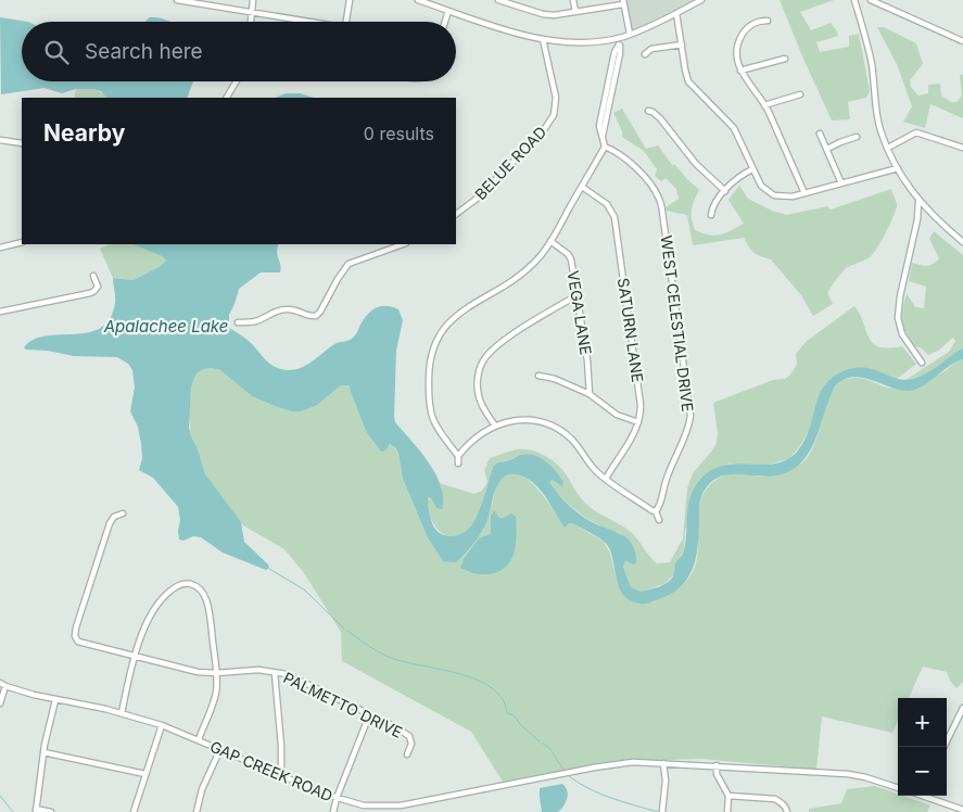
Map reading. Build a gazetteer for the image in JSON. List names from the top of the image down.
{
  "streets": {
    "street": [
      "BELUE ROAD",
      "VEGA LANE",
      "WEST CELESTIAL DRIVE",
      "SATURN LANE",
      "PALMETTO DRIVE",
      "GAP CREEK ROAD"
    ]
  },
  "water": ["Apalachee Lake"],
  "page": {
    "search": "Search here",
    "heading": ["Nearby", "0 results"],
    "map_buttons": ["+", "−"]
  }
}
